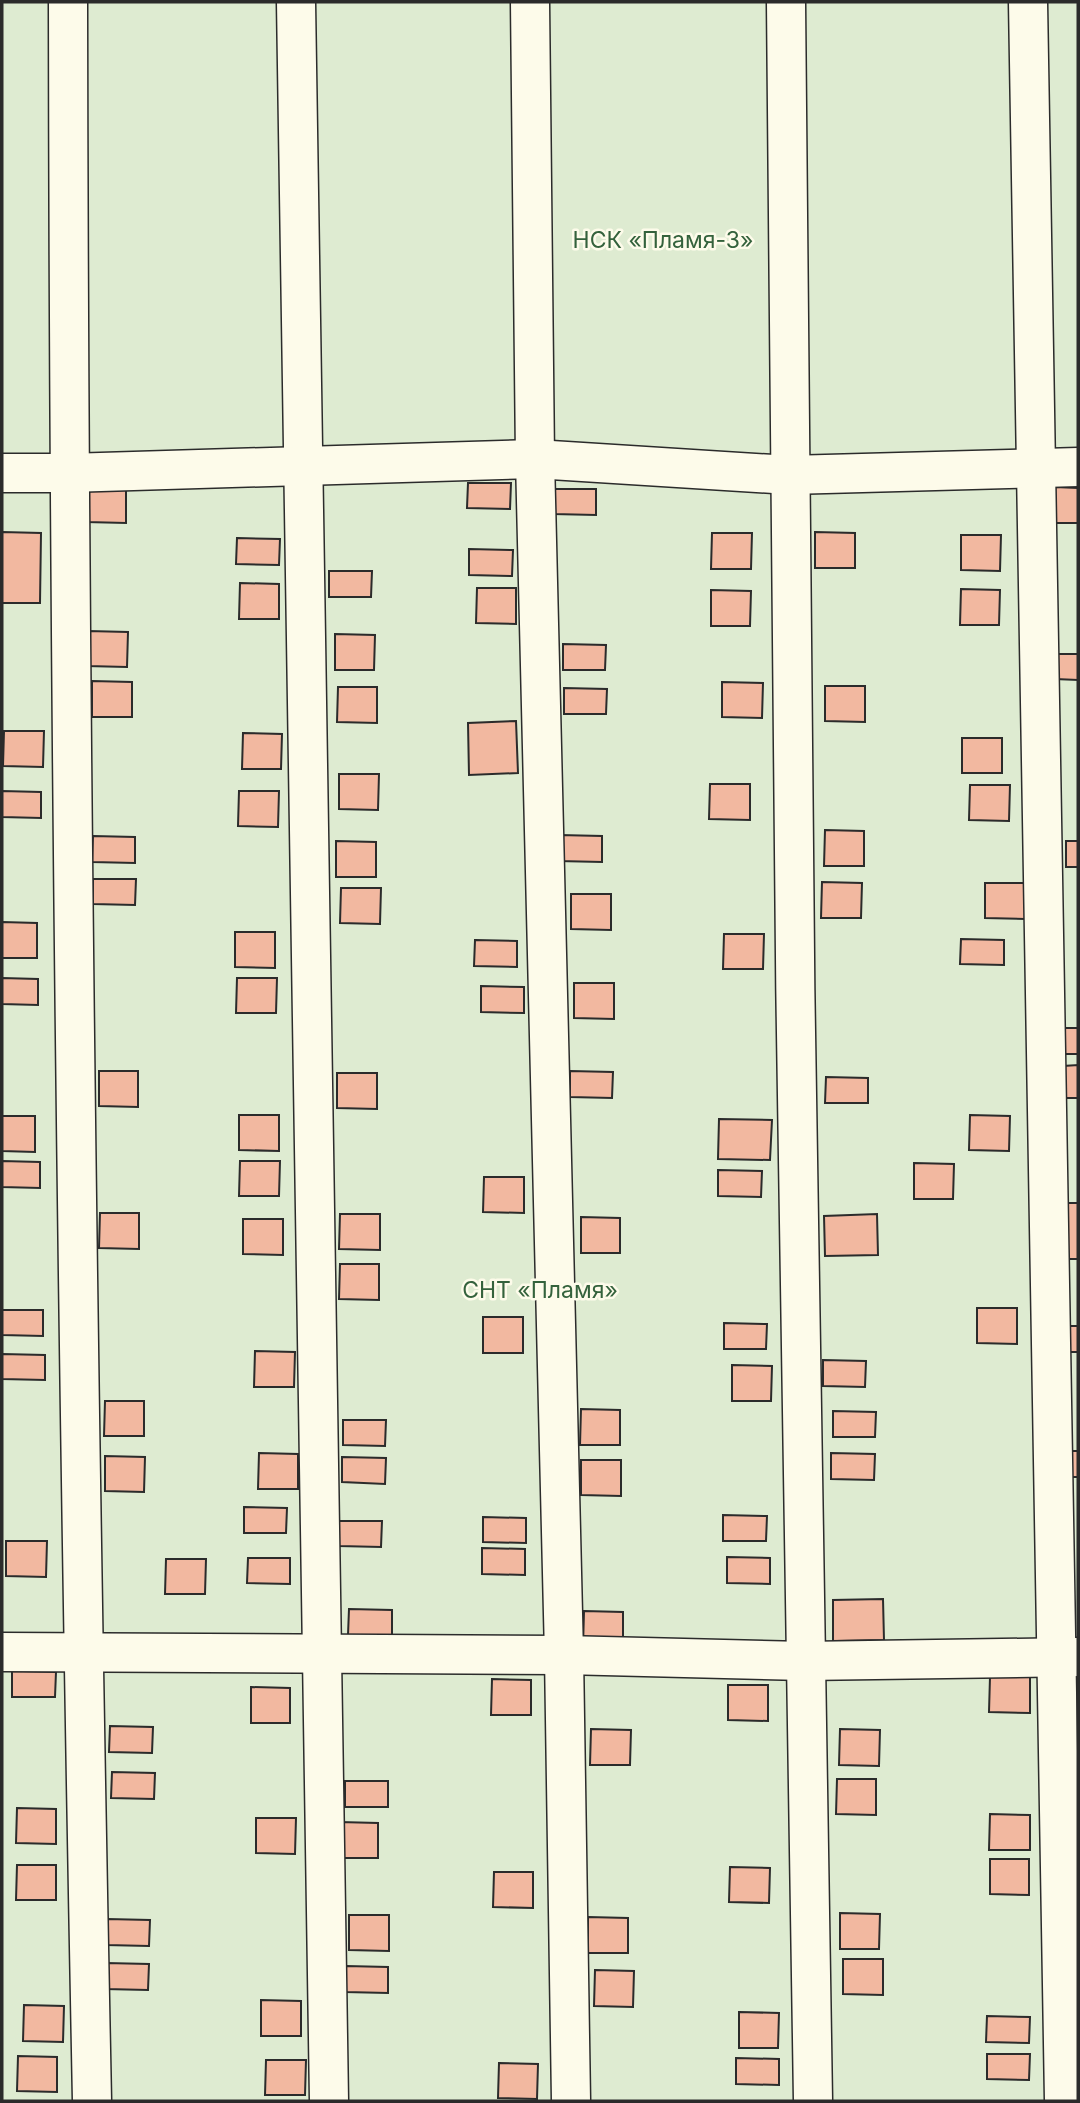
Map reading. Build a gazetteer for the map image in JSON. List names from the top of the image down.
{
  "parks": ["НСК «Пламя-3»", "СНТ «Пламя»"]
}
